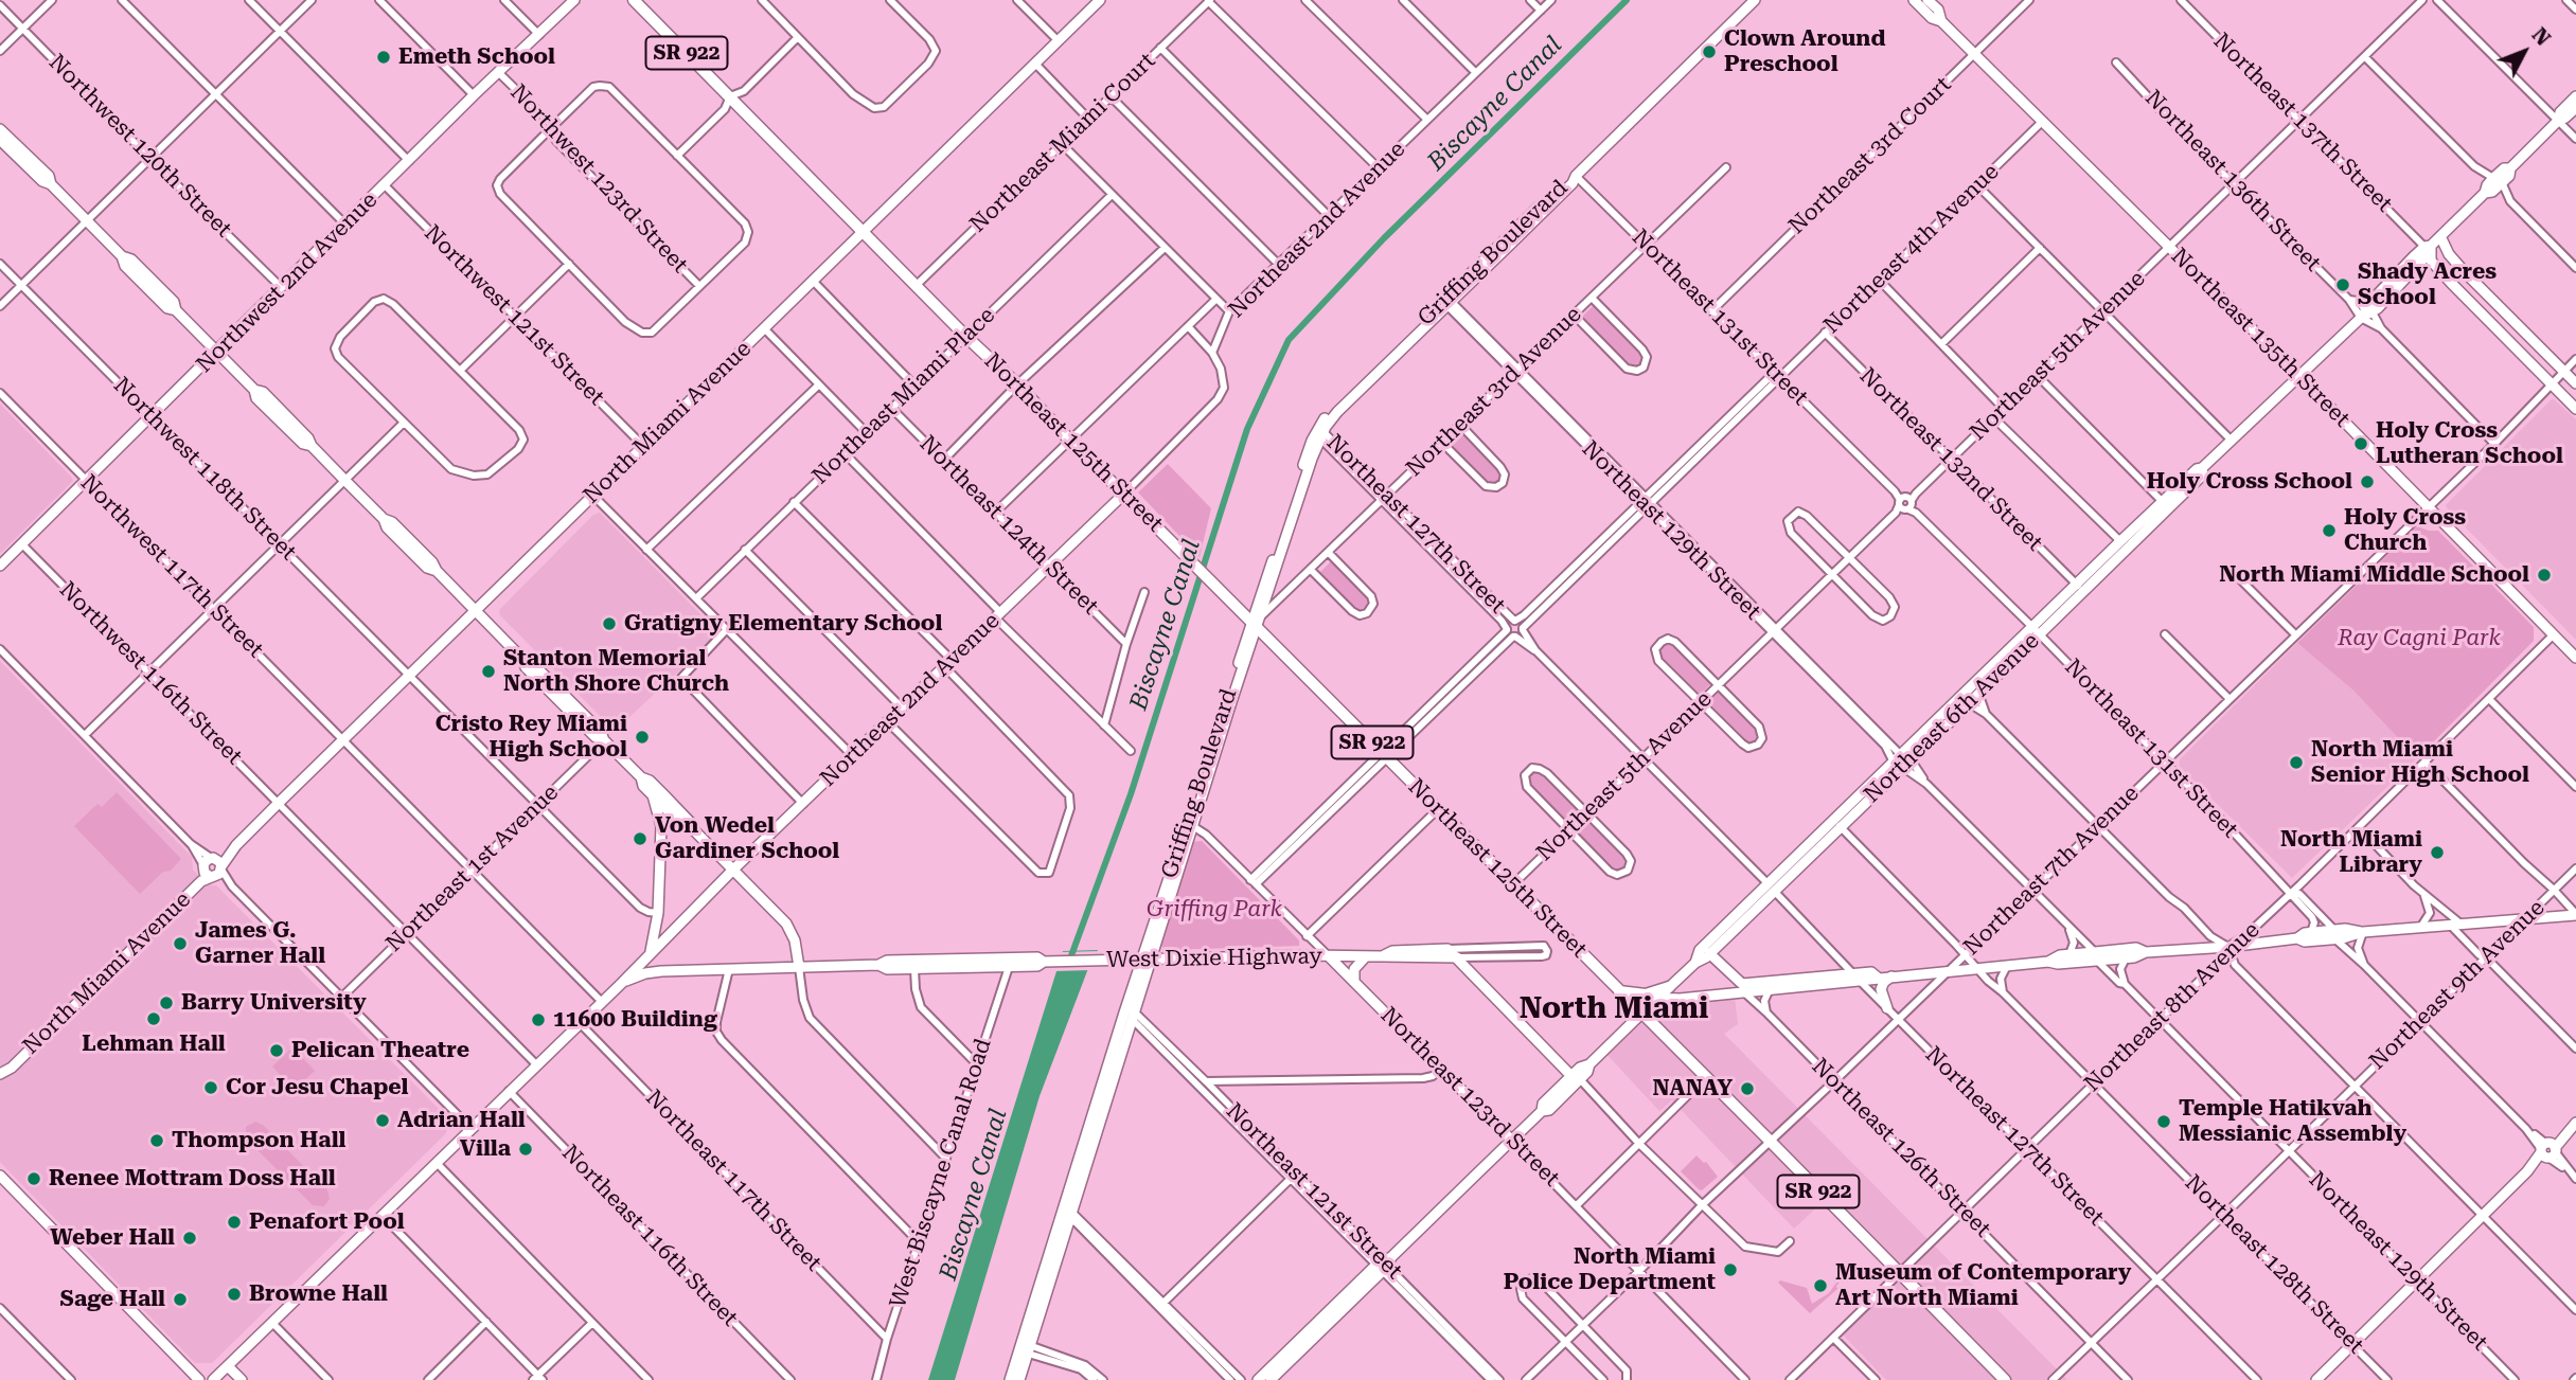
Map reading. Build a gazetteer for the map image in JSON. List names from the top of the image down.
{
  "streets": {
    "main road": [
      "SR 922",
      "Northeast 137th Street",
      "Northeast 2nd Avenue",
      "Griffing Boulevard",
      "Northwest 2nd Avenue",
      "Northeast 135th Street",
      "North Miami Avenue",
      "Northeast 125th Street",
      "Northeast 6th Avenue",
      "West Dixie Highway",
      "Northeast 123rd Street",
      "Northeast 126th Street"
    ],
    "street": [
      "Northeast Miami Court",
      "Northwest 120th Street",
      "Northeast 3rd Court",
      "Northwest 123rd Street",
      "Northeast 136th Street",
      "Northeast 4th Avenue",
      "Northwest 121st Street",
      "Northeast 131st Street",
      "Northeast 5th Avenue",
      "Northeast 3rd Avenue",
      "Northeast Miami Place",
      "Northeast 132nd Street",
      "Northwest 118th Street",
      "Northeast 127th Street",
      "Northeast 124th Street",
      "Northeast 129th Street",
      "Northwest 117th Street",
      "Northwest 116th Street",
      "Northeast 1st Avenue",
      "Northeast 7th Avenue",
      "Northeast 9th Avenue",
      "Northeast 8th Avenue",
      "West Biscayne Canal Road",
      "Northeast 117th Street",
      "Northeast 121st Street",
      "Northeast 116th Street",
      "Northeast 128th Street"
    ]
  },
  "crossings": [
    ["SR 922", "North Miami Avenue"],
    ["SR 922", "Northeast 125th Street"],
    ["Northeast 137th Street", "Northeast 5th Avenue"],
    ["Northeast 137th Street", "Northeast 6th Avenue"],
    ["Northeast 137th Street", "Northeast 7th Avenue"],
    ["Northeast Miami Court", "Northeast 125th Street"],
    ["Northwest 120th Street", "Northwest 2nd Avenue"],
    ["Northeast 3rd Court", "Northeast 131st Street"],
    ["Northeast 3rd Court", "Northeast 135th Street"],
    ["Northwest 123rd Street", "Northwest 2nd Avenue"],
    ["Northeast 136th Street", "Northeast 5th Avenue"],
    ["Northeast 136th Street", "Northeast 6th Avenue"],
    ["Northeast 136th Street", "Northeast 7th Avenue"],
    ["Northeast 2nd Avenue", "Northeast 125th Street"],
    ["Northeast 2nd Avenue", "Northeast 124th Street"],
    ["Northeast 2nd Avenue", "West Dixie Highway"],
    ["Northeast 2nd Avenue", "Northeast 117th Street"],
    ["Northeast 2nd Avenue", "Northeast 116th Street"],
    ["Northeast 4th Avenue", "Northeast 131st Street"],
    ["Northeast 4th Avenue", "Northeast 135th Street"],
    ["Northeast 4th Avenue", "Northeast 132nd Street"],
    ["Northeast 4th Avenue", "Northeast 127th Street"],
    ["Northeast 4th Avenue", "Northeast 129th Street"],
    ["Griffing Boulevard", "Northeast 131st Street"],
    ["Griffing Boulevard", "Northeast 3rd Avenue"],
    ["Griffing Boulevard", "Northeast 125th Street"],
    ["Griffing Boulevard", "Northeast 127th Street"],
    ["Griffing Boulevard", "Northeast 129th Street"],
    ["Griffing Boulevard", "West Dixie Highway"],
    ["Griffing Boulevard", "Northeast 123rd Street"],
    ["Griffing Boulevard", "Northeast 121st Street"],
    ["Northwest 2nd Avenue", "Northwest 121st Street"],
    ["Northwest 2nd Avenue", "Northwest 118th Street"],
    ["Northwest 2nd Avenue", "Northwest 117th Street"],
    ["Northwest 2nd Avenue", "Northwest 116th Street"],
    ["Northwest 121st Street", "North Miami Avenue"],
    ["Northeast 131st Street", "Northeast 5th Avenue"],
    ["Northeast 131st Street", "Northeast 3rd Avenue"],
    ["Northeast 131st Street", "Northeast 6th Avenue"],
    ["Northeast 131st Street", "Northeast 7th Avenue"],
    ["Northeast 131st Street", "Northeast 9th Avenue"],
    ["Northeast 131st Street", "Northeast 8th Avenue"],
    ["Northeast 135th Street", "Northeast 5th Avenue"],
    ["Northeast 135th Street", "Northeast 6th Avenue"],
    ["Northeast 135th Street", "Northeast 7th Avenue"],
    ["Northeast 135th Street", "Northeast 8th Avenue"],
    ["Northeast 5th Avenue", "Northeast 125th Street"],
    ["Northeast 5th Avenue", "Northeast 132nd Street"],
    ["Northeast 5th Avenue", "Northeast 127th Street"],
    ["Northeast 5th Avenue", "Northeast 129th Street"],
    ["Northeast 3rd Avenue", "Northeast 125th Street"],
    ["Northeast 3rd Avenue", "Northeast 127th Street"],
    ["Northeast 3rd Avenue", "Northeast 129th Street"],
    ["Northeast Miami Place", "Northeast 125th Street"],
    ["Northeast Miami Place", "Northeast 124th Street"],
    ["North Miami Avenue", "Northeast 125th Street"],
    ["North Miami Avenue", "Northwest 118th Street"],
    ["North Miami Avenue", "Northwest 117th Street"],
    ["North Miami Avenue", "Northwest 116th Street"],
    ["Northeast 125th Street", "Northeast 6th Avenue"],
    ["Northeast 125th Street", "Northeast 7th Avenue"],
    ["Northeast 125th Street", "Northeast 8th Avenue"],
    ["Northeast 132nd Street", "Northeast 6th Avenue"],
    ["Northwest 118th Street", "Northeast 1st Avenue"],
    ["Northeast 127th Street", "Northeast 6th Avenue"],
    ["Northeast 127th Street", "Northeast 7th Avenue"],
    ["Northeast 127th Street", "Northeast 9th Avenue"],
    ["Northeast 127th Street", "Northeast 8th Avenue"],
    ["Northeast 129th Street", "Northeast 6th Avenue"],
    ["Northeast 129th Street", "Northeast 7th Avenue"],
    ["Northeast 129th Street", "Northeast 9th Avenue"],
    ["Northeast 129th Street", "Northeast 8th Avenue"],
    ["Northeast 6th Avenue", "Northeast 123rd Street"],
    ["Northeast 6th Avenue", "Northeast 126th Street"],
    ["Northeast 6th Avenue", "Northeast 121st Street"],
    ["Northeast 6th Avenue", "Northeast 128th Street"],
    ["Northeast 7th Avenue", "Northeast 123rd Street"],
    ["Northeast 7th Avenue", "Northeast 126th Street"],
    ["Northeast 7th Avenue", "Northeast 128th Street"],
    ["West Dixie Highway", "Northeast 123rd Street"],
    ["West Dixie Highway", "West Biscayne Canal Road"],
    ["Northeast 9th Avenue", "Northeast 126th Street"],
    ["Northeast 9th Avenue", "Northeast 128th Street"],
    ["Northeast 8th Avenue", "Northeast 126th Street"],
    ["Northeast 8th Avenue", "Northeast 128th Street"],
    ["West Biscayne Canal Road", "Northeast 117th Street"]
  ],
  "districts": ["North Miami"],
  "water": ["Biscayne Canal"],
  "parks": ["Ray Cagni Park", "Griffing Park"],
  "places": [
    "Clown Around Preschool",
    "Emeth School",
    "Shady Acres School",
    "Holy Cross Lutheran School",
    "Holy Cross School",
    "Holy Cross Church",
    "North Miami Middle School",
    "Gratigny Elementary School",
    "Stanton Memorial North Shore Church",
    "Cristo Rey Miami High School",
    "North Miami Senior High School",
    "Von Wedel Gardiner School",
    "North Miami Library",
    "James G. Garner Hall",
    "Barry University",
    "Lehman Hall",
    "11600 Building",
    "Pelican Theatre",
    "Cor Jesu Chapel",
    "NANAY",
    "Adrian Hall",
    "Temple Hatikvah Messianic Assembly",
    "Thompson Hall",
    "Villa",
    "Renee Mottram Doss Hall",
    "Penafort Pool",
    "Weber Hall",
    "North Miami Police Department",
    "Museum of Contemporary Art North Miami",
    "Browne Hall",
    "Sage Hall"
  ],
  "north": "top right"
}
